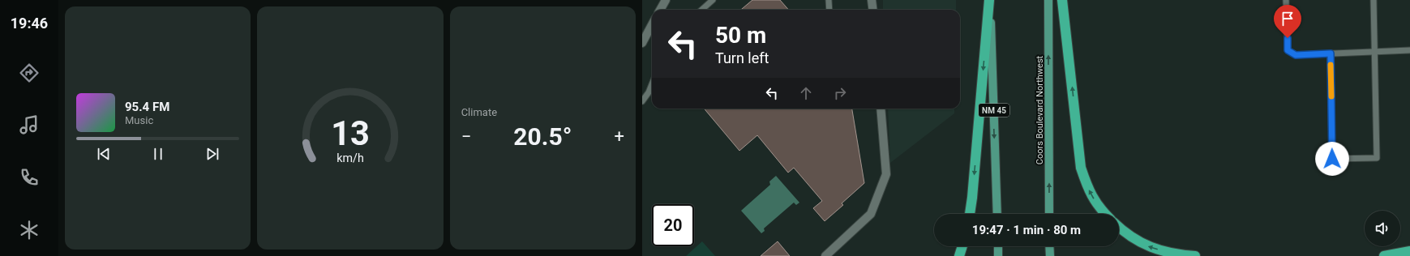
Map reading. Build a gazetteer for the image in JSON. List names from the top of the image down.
{
  "streets": {
    "main road": ["NM 45", "Coors Boulevard Northwest"]
  },
  "page": {
    "tabs": "19:46",
    "tile": "Climate",
    "turn": ["50 m", "Turn left"],
    "song": ["95.4 FM", "Music"],
    "heat": ["−", "20.5°", "+"],
    "limit": "20",
    "trip": "19:47 · 1 min · 80 m",
    "gauge": ["13", "km/h"]
  }
}
